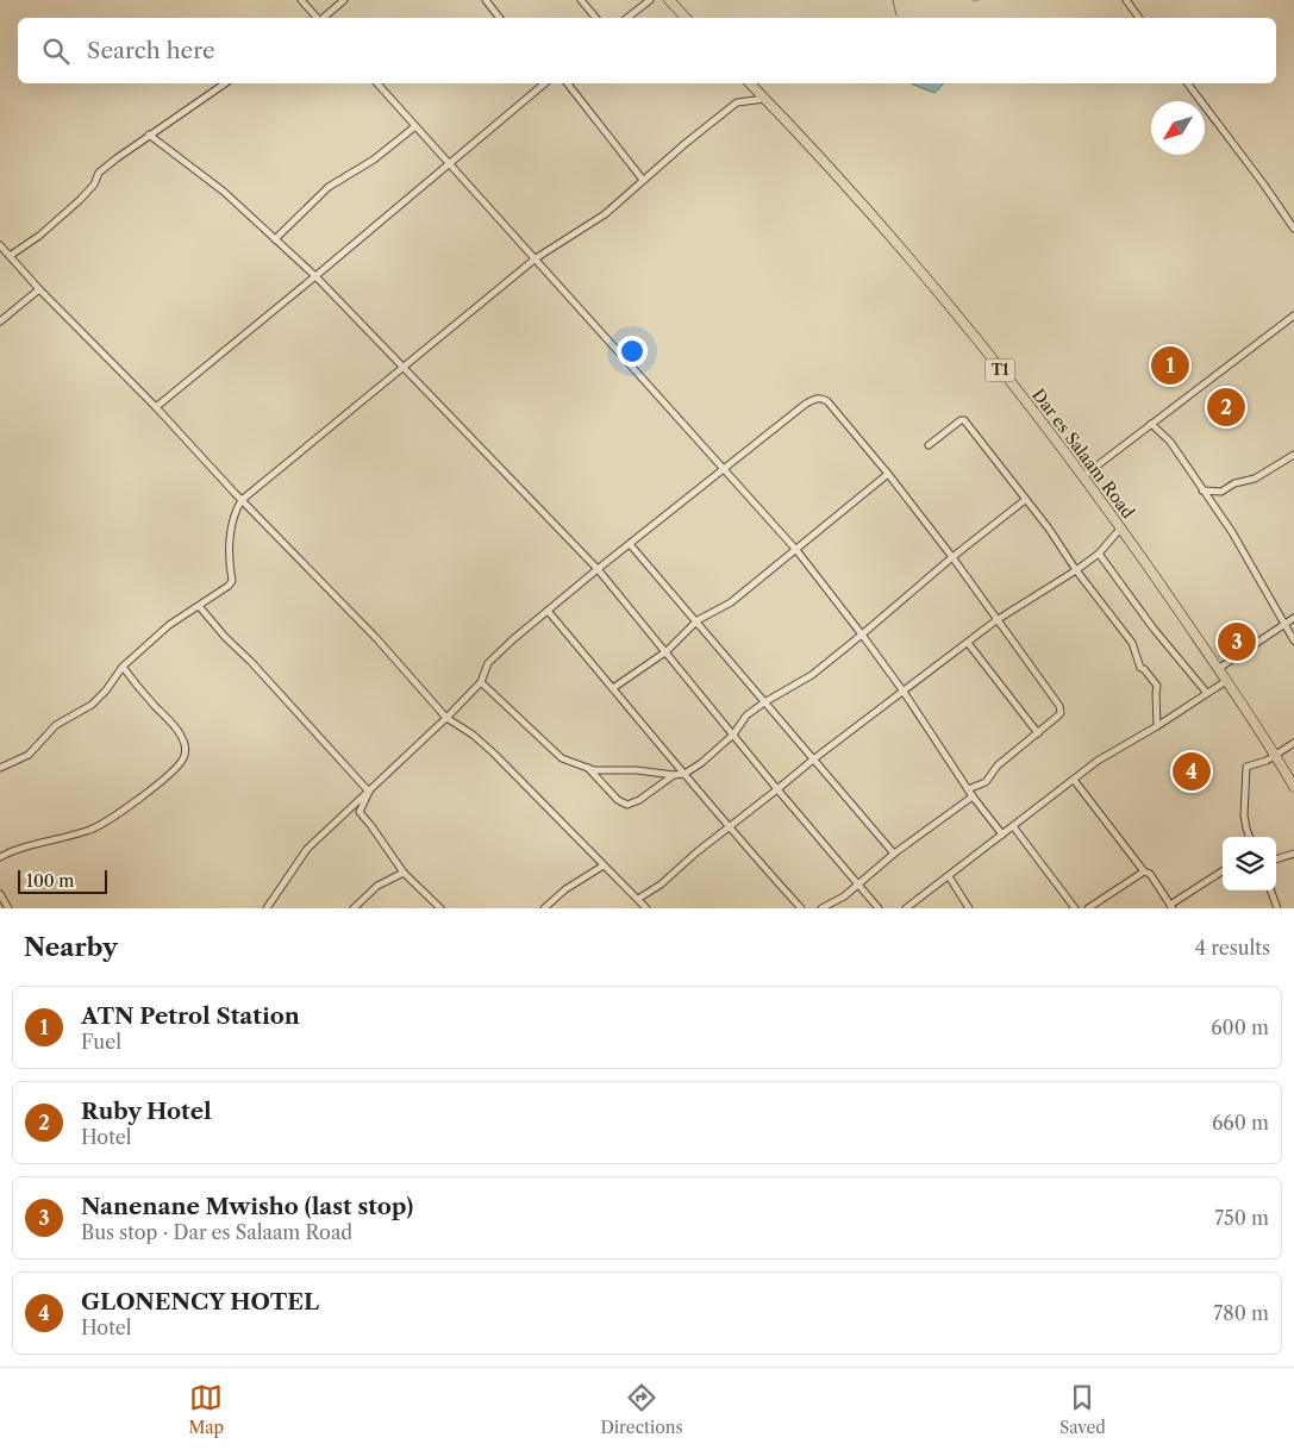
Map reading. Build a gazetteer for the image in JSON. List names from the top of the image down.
{
  "streets": {
    "highway": ["T1", "Dar es Salaam Road"]
  },
  "scale_bar": "100 m",
  "north": "bottom left",
  "page": {
    "search": "Search here",
    "pins": [
      "1",
      "2",
      "3",
      "4"
    ],
    "scale": "100 m",
    "heading": ["Nearby", "4 results"],
    "list": [
      {
        "mark": "1",
        "name": "ATN Petrol Station",
        "note": "Fuel",
        "value": "600 m"
      },
      {
        "mark": "2",
        "name": "Ruby Hotel",
        "note": "Hotel",
        "value": "660 m"
      },
      {
        "mark": "3",
        "name": "Nanenane Mwisho (last stop)",
        "note": "Bus stop · Dar es Salaam Road",
        "value": "750 m"
      },
      {
        "mark": "4",
        "name": "GLONENCY HOTEL",
        "note": "Hotel",
        "value": "780 m"
      }
    ],
    "nav": ["Map", "Directions", "Saved"]
  }
}
